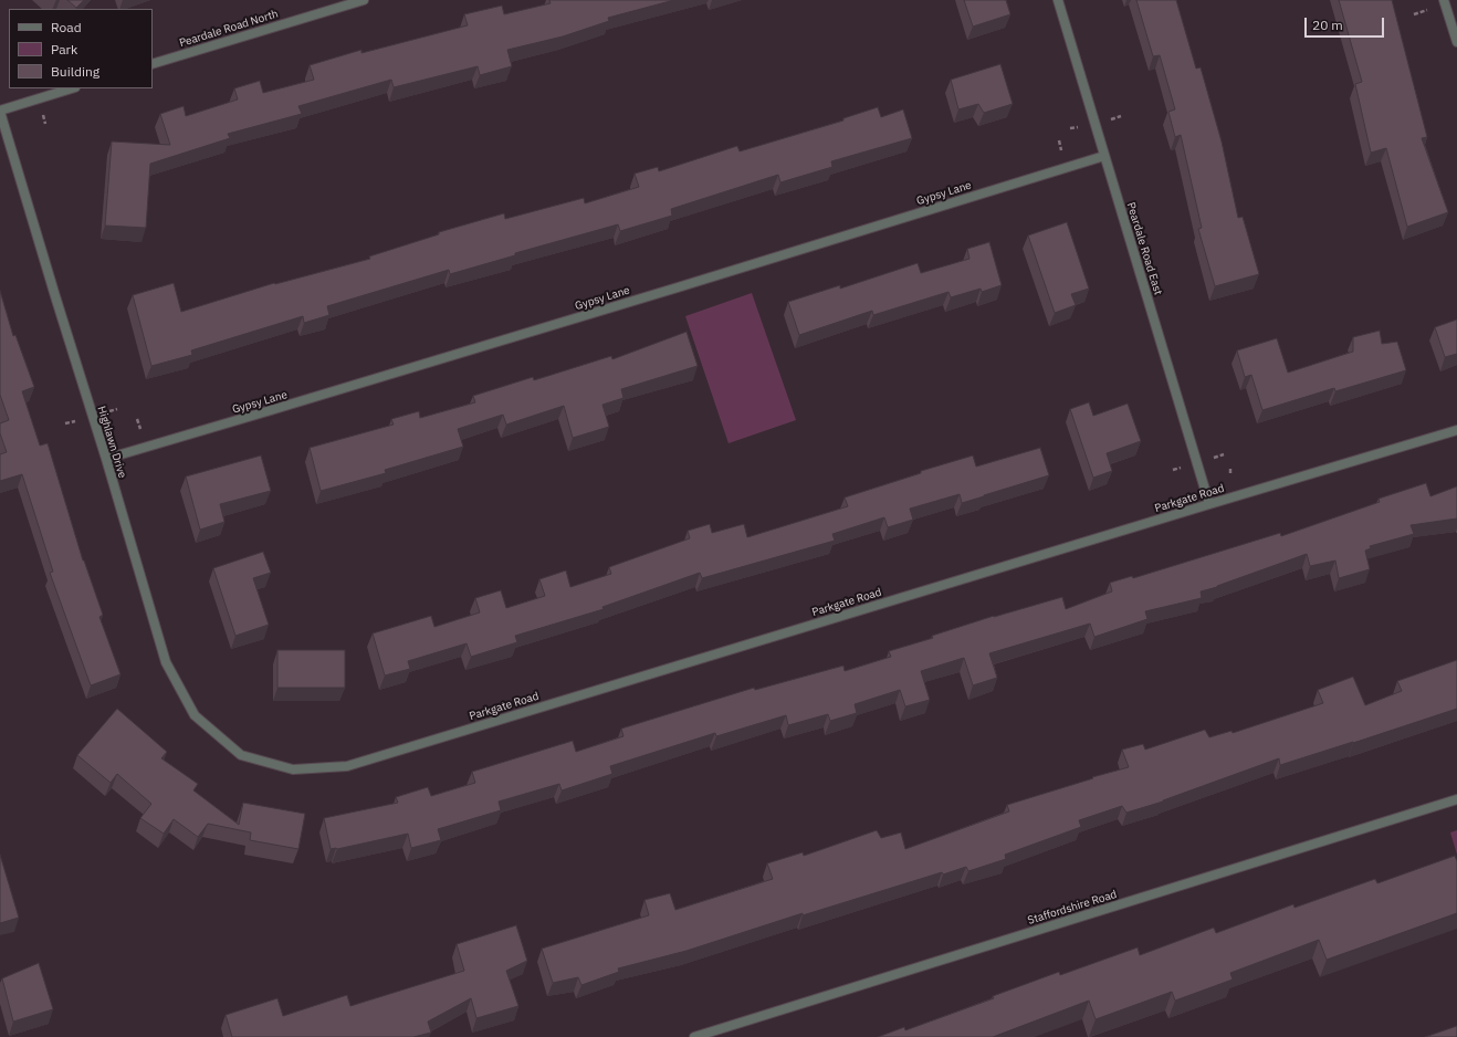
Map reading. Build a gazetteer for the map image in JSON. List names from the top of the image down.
{
  "streets": {
    "street": [
      "Peardale Road North",
      "Gypsy Lane",
      "Peardale Road East",
      "Highlawn Drive",
      "Parkgate Road",
      "Staffordshire Road"
    ]
  },
  "crossings": [
    ["Gypsy Lane", "Peardale Road East"],
    ["Gypsy Lane", "Highlawn Drive"],
    ["Peardale Road East", "Parkgate Road"],
    ["Highlawn Drive", "Parkgate Road"]
  ],
  "legend": ["Road", "Park", "Building"],
  "scale_bar": "20 m"
}
